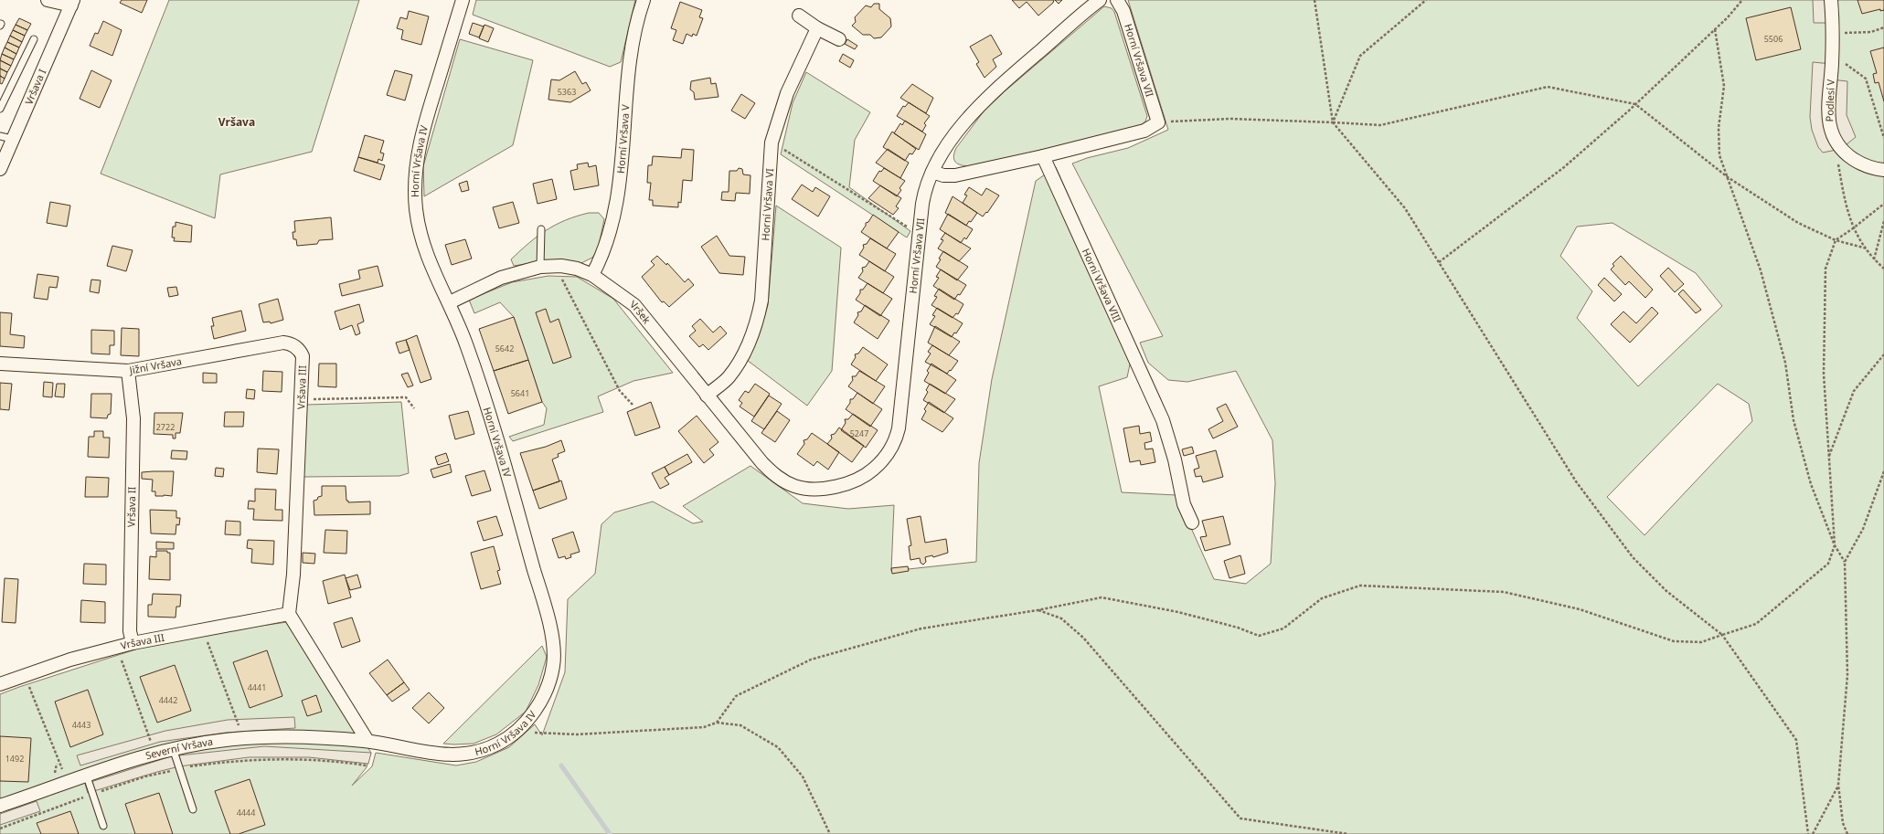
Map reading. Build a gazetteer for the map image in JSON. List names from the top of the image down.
{
  "streets": {
    "street": [
      "Horní Vršava VII",
      "Vršava I",
      "Podlesí V",
      "Horní Vršava V",
      "Horní Vršava IV",
      "Horní Vršava VI",
      "Horní Vršava VIII",
      "Vršek",
      "Jižní Vršava",
      "Vršava III",
      "Vršava II",
      "Severní Vršava"
    ]
  },
  "crossings": [
    ["Horní Vršava VII", "Vršek"],
    ["Horní Vršava V", "Vršek"],
    ["Horní Vršava IV", "Vršek"],
    ["Horní Vršava IV", "Severní Vršava"],
    ["Horní Vršava VI", "Vršek"],
    ["Jižní Vršava", "Vršava III"],
    ["Jižní Vršava", "Vršava II"],
    ["Vršava III", "Vršava II"]
  ],
  "districts": ["Vršava"],
  "house_numbers": [
    "5506",
    "5363",
    "5642",
    "5641",
    "2722",
    "5247",
    "4441",
    "4442",
    "4443",
    "1492",
    "4444"
  ]
}
